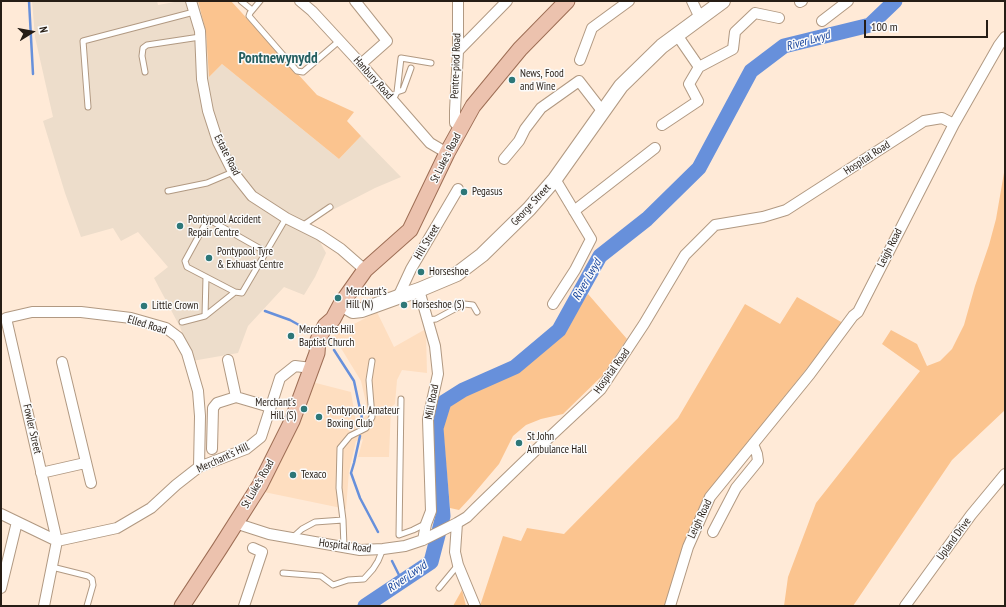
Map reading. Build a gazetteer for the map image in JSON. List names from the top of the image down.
{
  "streets": {
    "main road": ["St Luke's Road", "George Street"],
    "street": [
      "Pentre-piod Road",
      "Hanbury Road",
      "Estate Road",
      "Hospital Road",
      "Hill Street",
      "Leigh Road",
      "Elled Road",
      "Mill Road",
      "Fowler Street",
      "Merchant's Hill",
      "Upland Drive"
    ]
  },
  "crossings": [
    ["Pentre-piod Road", "St Luke's Road"],
    ["Hanbury Road", "St Luke's Road"],
    ["Estate Road", "St Luke's Road"],
    ["St Luke's Road", "Hospital Road"],
    ["St Luke's Road", "George Street"],
    ["St Luke's Road", "Merchant's Hill"],
    ["Hospital Road", "Leigh Road"],
    ["Hospital Road", "Mill Road"],
    ["George Street", "Hill Street"],
    ["George Street", "Mill Road"],
    ["Elled Road", "Fowler Street"],
    ["Elled Road", "Merchant's Hill"],
    ["Fowler Street", "Merchant's Hill"]
  ],
  "districts": ["Pontnewynydd"],
  "water": ["River Lwyd"],
  "places": [
    "News, Food and Wine",
    "Pegasus",
    "Pontypool Accident Repair Centre",
    "Pontypool Tyre & Exhuast Centre",
    "Horseshoe",
    "Merchant's Hill (N)",
    "Horseshoe (S)",
    "Little Crown",
    "Merchants Hill Baptist Church",
    "Merchant's Hill (S)",
    "Pontypool Amateur Boxing Club",
    "St John Ambulance Hall",
    "Texaco"
  ],
  "scale_bar": "100 m",
  "north": "right"
}
